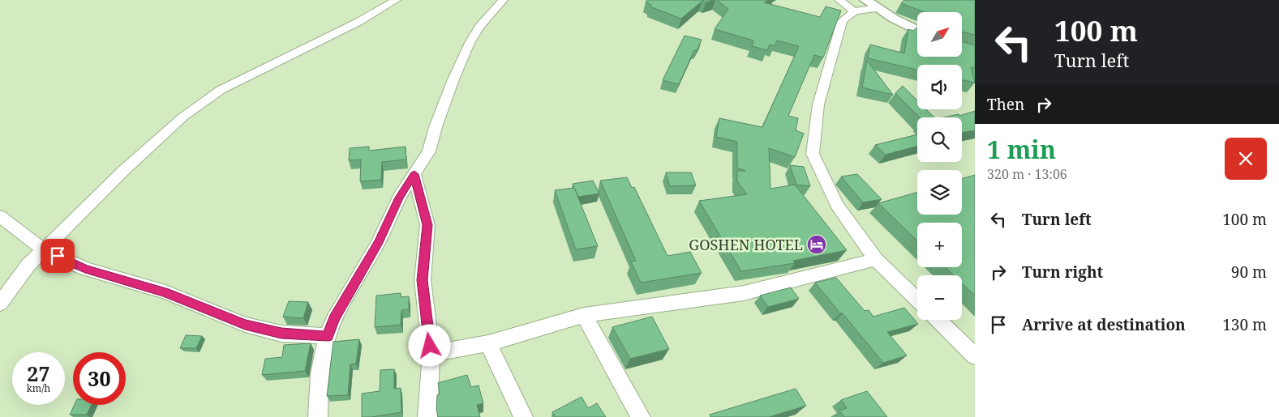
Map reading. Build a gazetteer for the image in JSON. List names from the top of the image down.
{
  "places": {
    "hotel": ["GOSHEN HOTEL"]
  },
  "north": "top right",
  "page": {
    "turn": ["100 m", "Turn left"],
    "map_buttons": ["+", "−"],
    "then": "Then",
    "heading": ["1 min", "320 m · 13:06"],
    "list": [
      {
        "name": "Turn left",
        "value": "100 m"
      },
      {
        "name": "Turn right",
        "value": "90 m"
      },
      {
        "name": "Arrive at destination",
        "value": "130 m"
      }
    ],
    "speed": "27 km/h",
    "limit": "30"
  }
}
